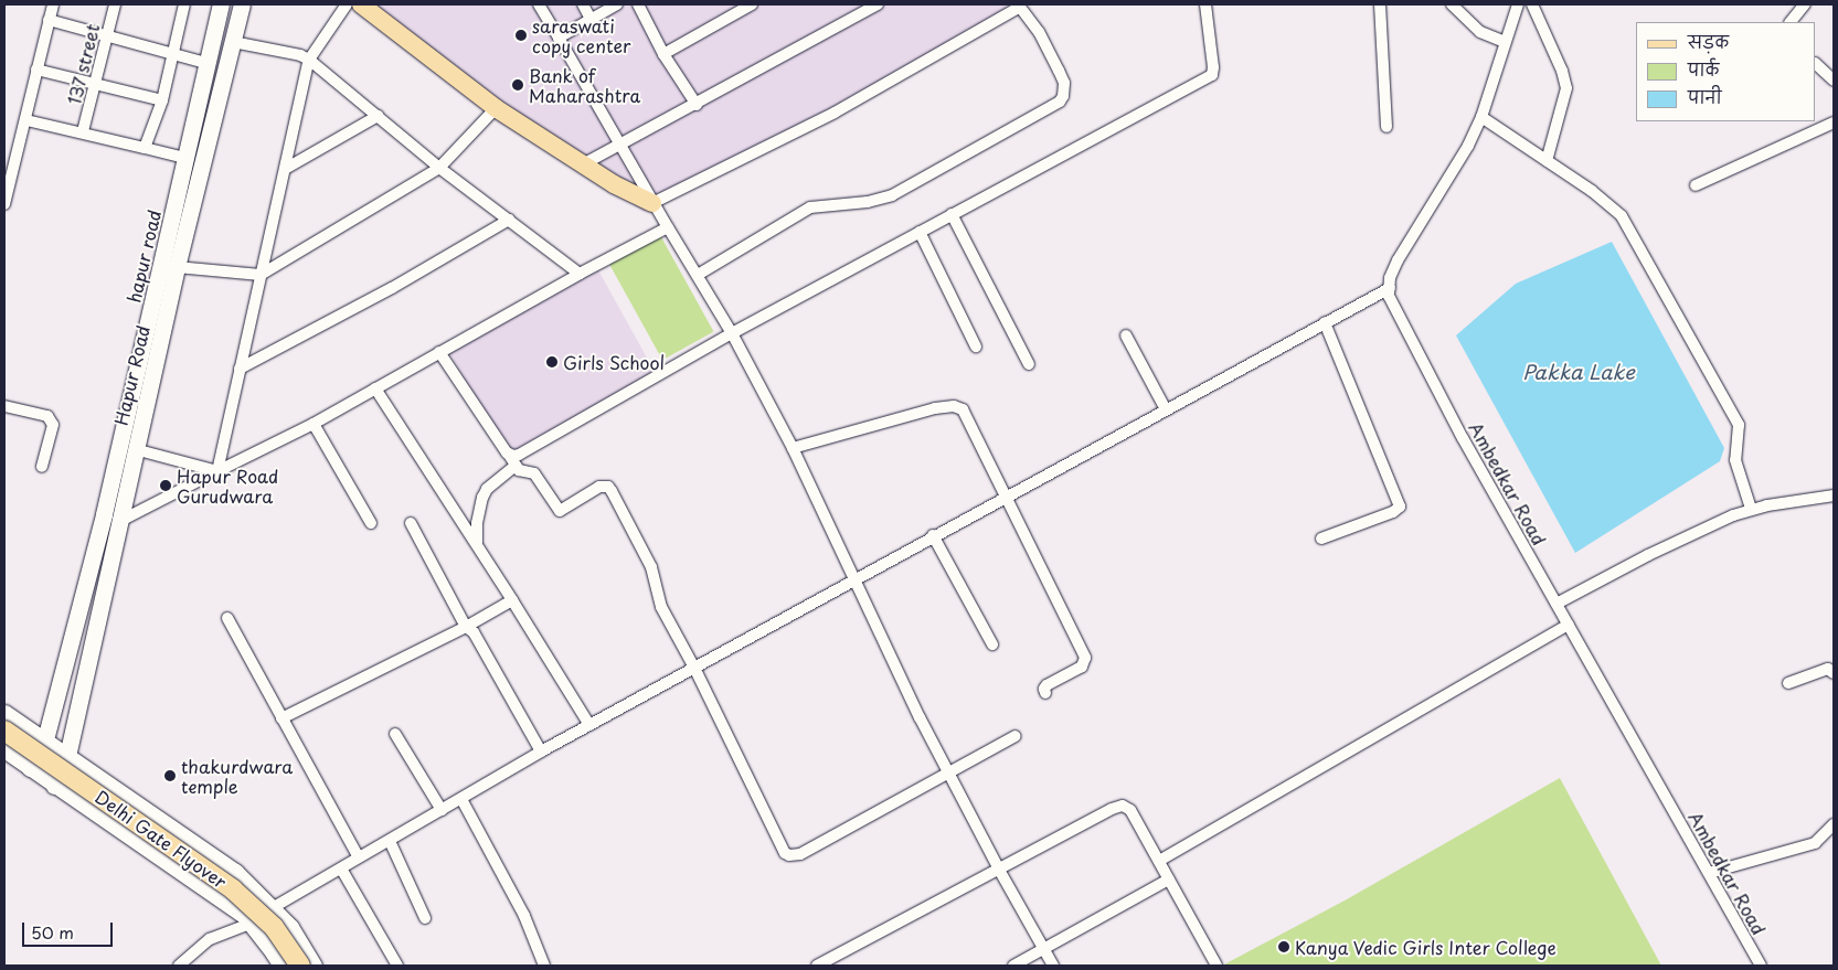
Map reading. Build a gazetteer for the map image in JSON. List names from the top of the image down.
{
  "streets": {
    "highway": ["Delhi Gate Flyover"],
    "main road": ["hapur road", "Hapur Road"],
    "street": ["137 street", "Ambedkar Road"]
  },
  "crossings": [
    ["hapur road", "Delhi Gate Flyover"],
    ["Hapur Road", "Delhi Gate Flyover"]
  ],
  "water": ["Pakka Lake"],
  "places": [
    "saraswati copy center",
    "Bank of Maharashtra",
    "Girls School",
    "Hapur Road Gurudwara",
    "thakurdwara temple",
    "Kanya Vedic Girls Inter College"
  ],
  "legend": ["सड़क", "पार्क", "पानी"],
  "scale_bar": "50 m"
}
